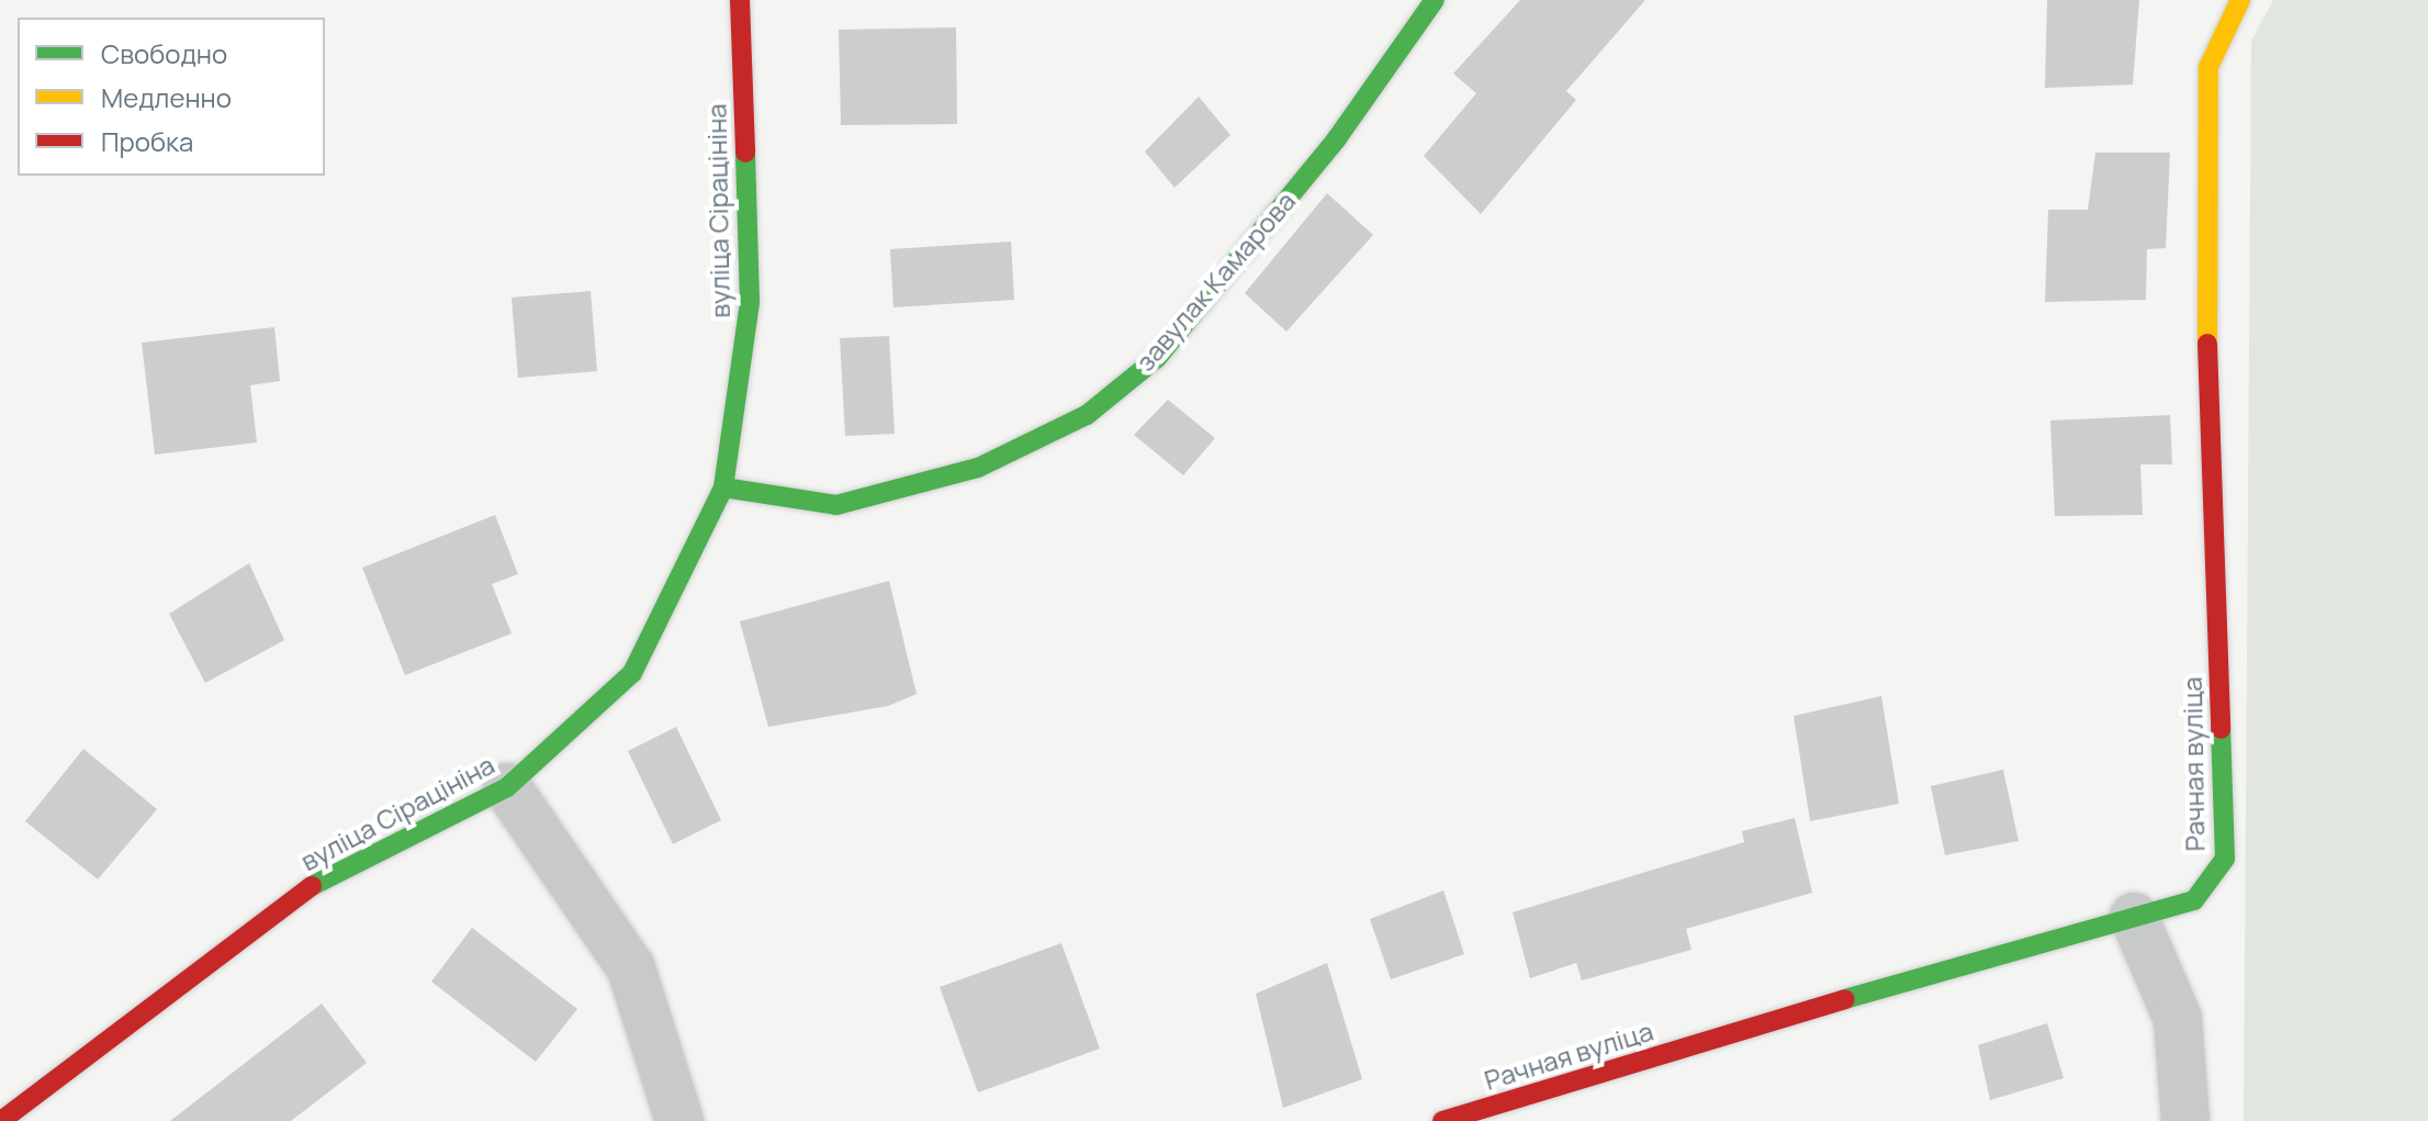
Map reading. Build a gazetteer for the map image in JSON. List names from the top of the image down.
{
  "streets": {
    "street": ["вуліца Сірацініна", "завулак Камарова", "Рачная вуліца"]
  },
  "crossings": [
    ["вуліца Сірацініна", "завулак Камарова"]
  ],
  "legend": ["Свободно", "Медленно", "Пробка"]
}
